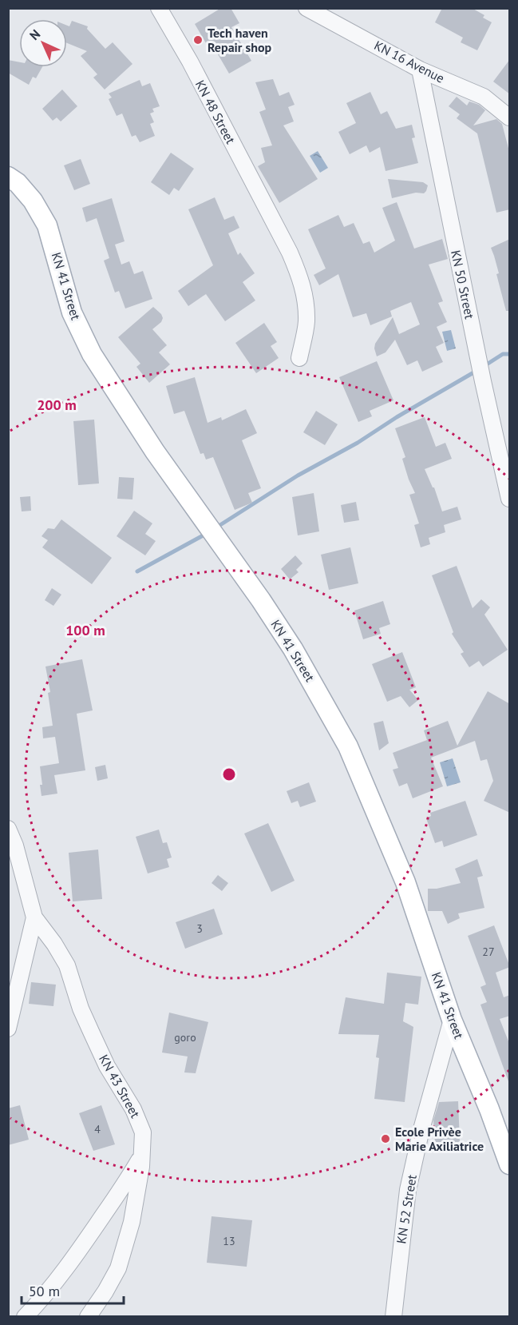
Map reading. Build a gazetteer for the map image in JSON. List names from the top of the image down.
{
  "streets": {
    "main road": ["KN 41 Street"],
    "street": [
      "KN 16 Avenue",
      "KN 48 Street",
      "KN 50 Street",
      "KN 43 Street",
      "KN 52 Street"
    ]
  },
  "crossings": [
    ["KN 16 Avenue", "KN 50 Street"],
    ["KN 41 Street", "KN 52 Street"]
  ],
  "places": ["Tech haven Repair shop", "Ecole Privèe Marie Axiliatrice"],
  "house_numbers": [
    "3",
    "27",
    "goro",
    "4",
    "13"
  ],
  "scale_bar": "50 m",
  "north": "top left",
  "rings": ["200 m", "100 m"]
}
